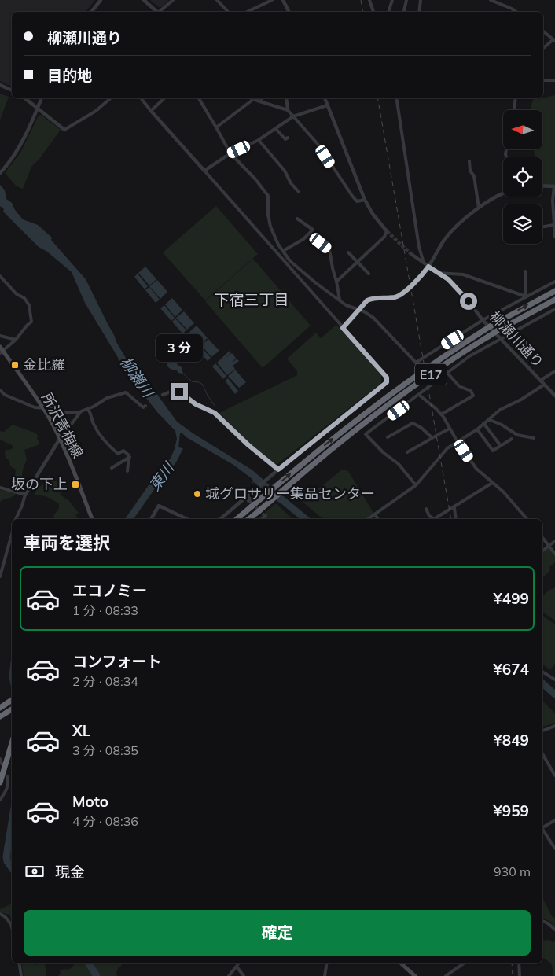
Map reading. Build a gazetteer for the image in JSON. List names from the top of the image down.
{
  "streets": {
    "highway": ["E17"],
    "main road": ["所沢青梅線"],
    "street": ["柳瀬川通り"]
  },
  "districts": ["下宿三丁目"],
  "water": ["柳瀬川", "東川"],
  "places": {
    "transit": ["金比羅", "坂の下上"],
    "other": ["城グロサリー集品センター"]
  },
  "north": "left",
  "page": {
    "banner": ["柳瀬川通り", "目的地"],
    "bubble": "3 分",
    "heading": "車両を選択",
    "list": [
      {
        "name": "エコノミー",
        "note": "1 分 · 08:33",
        "value": "¥499"
      },
      {
        "name": "コンフォート",
        "note": "2 分 · 08:34",
        "value": "¥674"
      },
      {
        "name": "XL",
        "note": "3 分 · 08:35",
        "value": "¥849"
      },
      {
        "name": "Moto",
        "note": "4 分 · 08:36",
        "value": "¥959"
      }
    ],
    "pay": ["現金", "930 m"],
    "buttons": "確定"
  }
}
